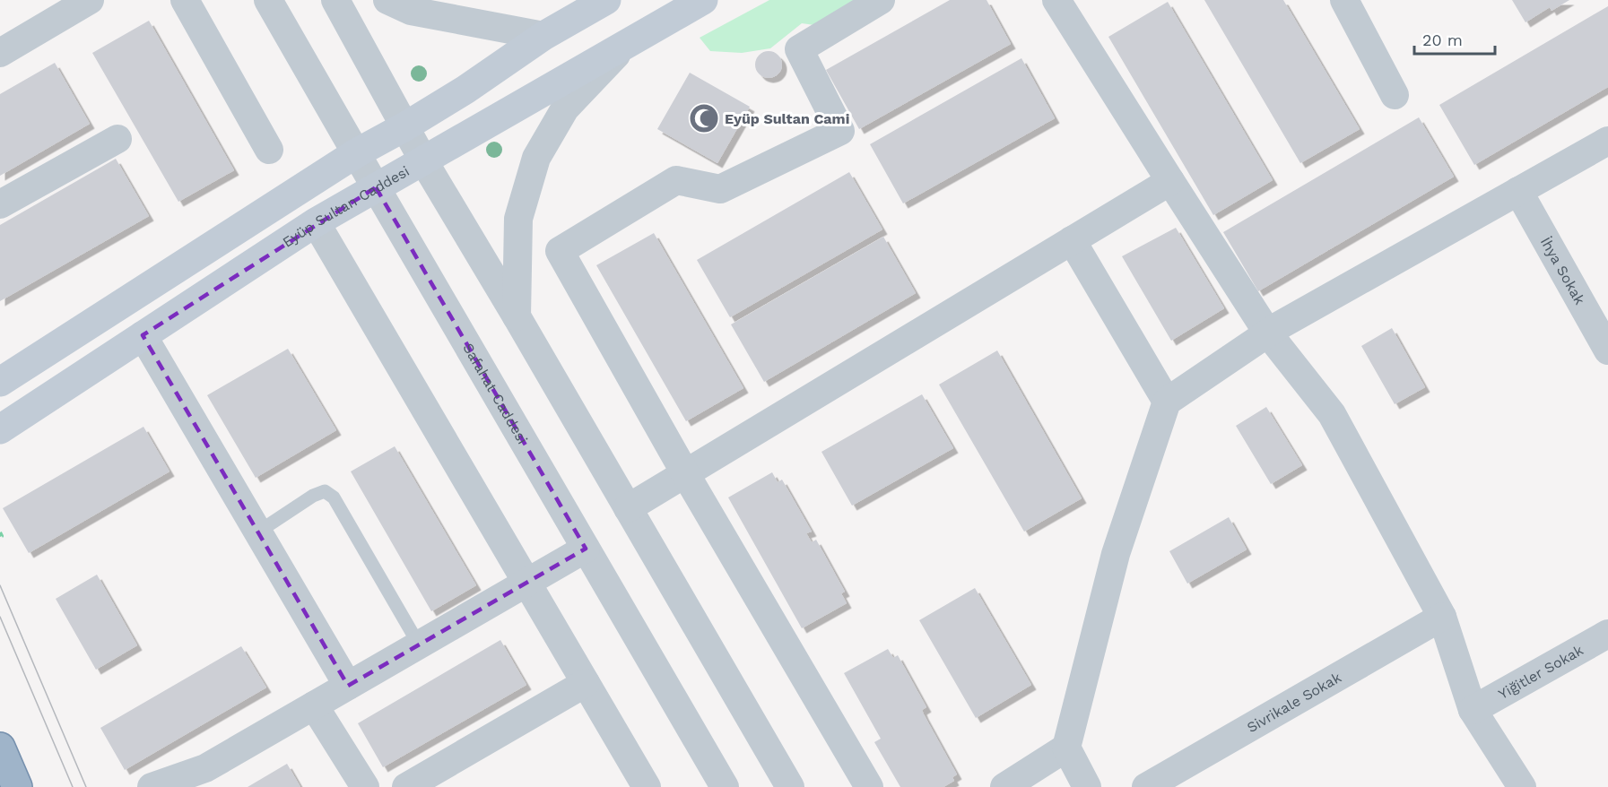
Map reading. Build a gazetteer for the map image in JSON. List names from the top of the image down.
{
  "streets": {
    "main road": ["Eyüp Sultan Caddesi"],
    "street": [
      "İhya Sokak",
      "Safahat Caddesi",
      "Yiğitler Sokak",
      "Sivrikale Sokak"
    ]
  },
  "crossings": [
    ["Eyüp Sultan Caddesi", "Safahat Caddesi"]
  ],
  "places": {
    "mosque": ["Eyüp Sultan Cami"]
  },
  "scale_bar": "20 m"
}
